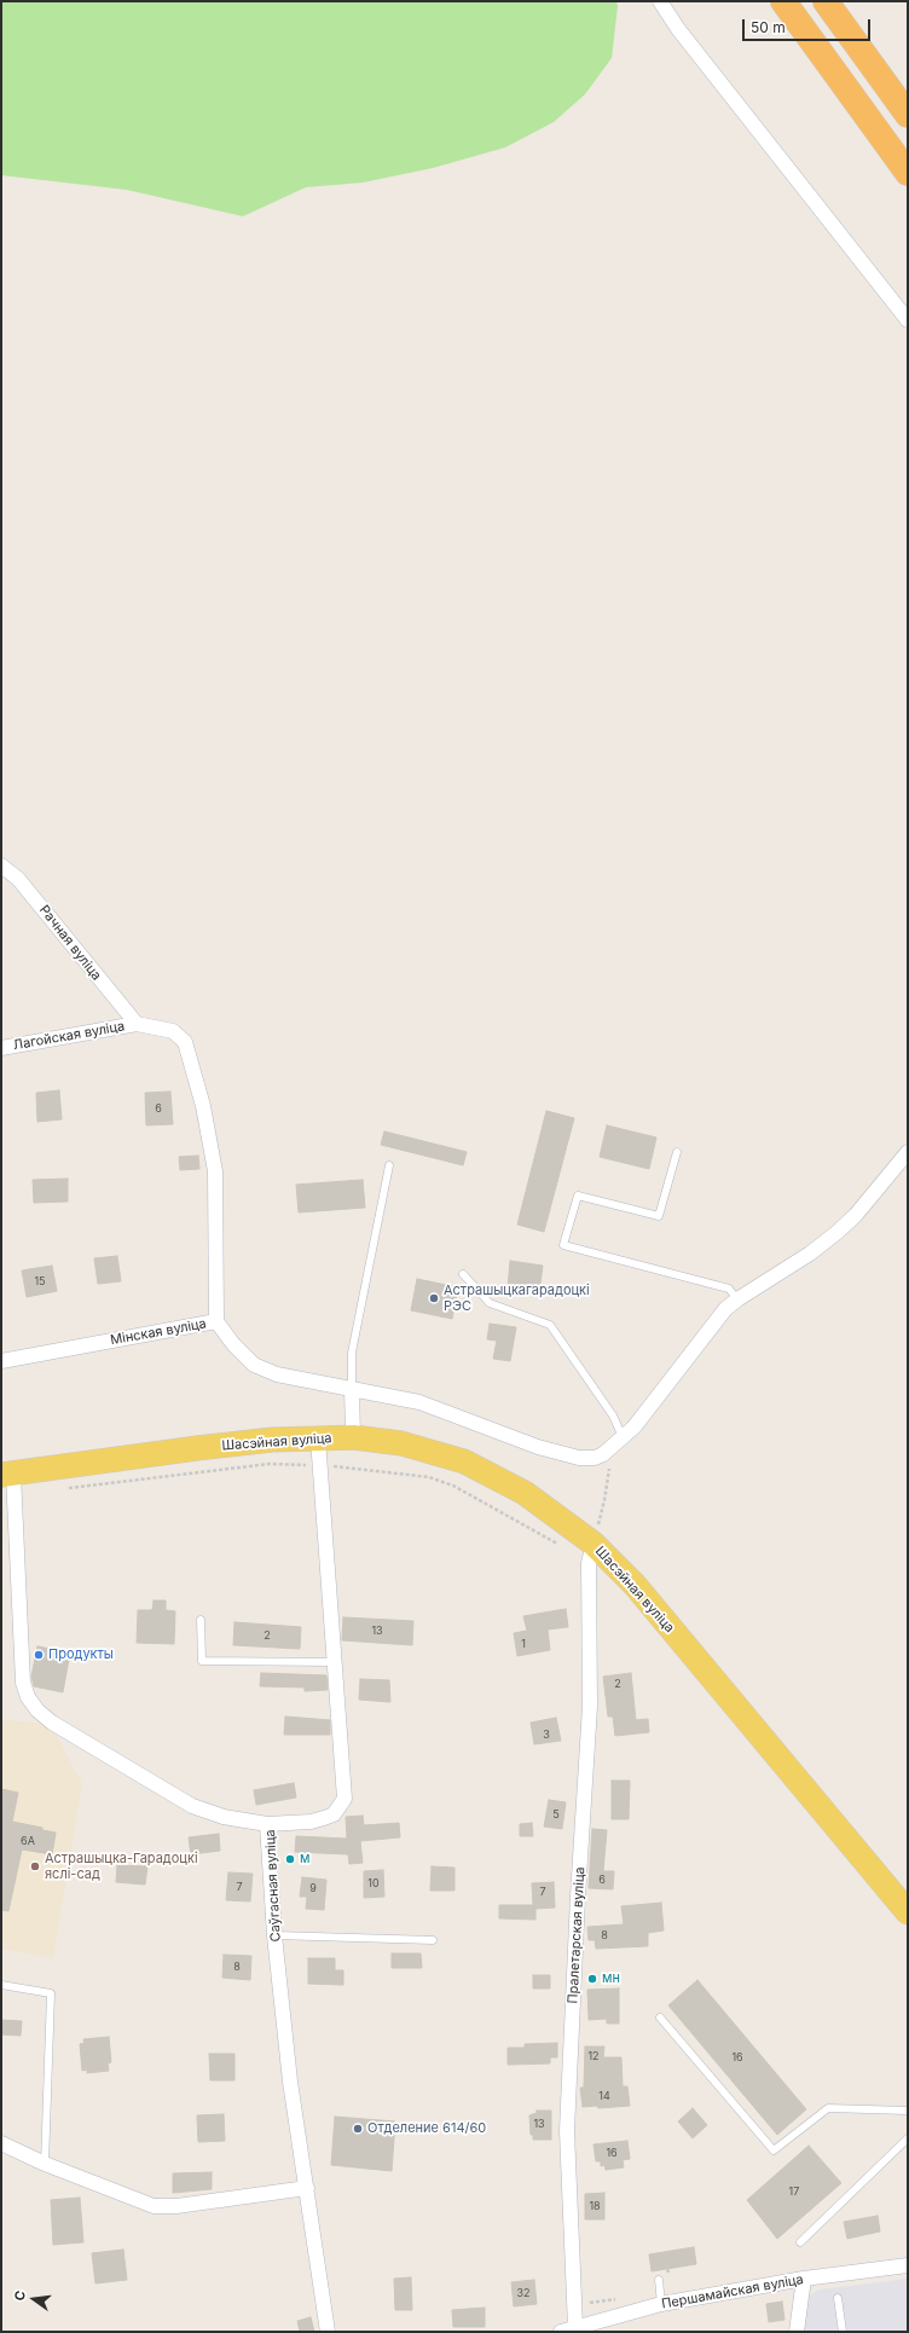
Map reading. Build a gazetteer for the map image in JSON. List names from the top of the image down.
{
  "streets": {
    "main road": ["Шасэйная вуліца"],
    "street": [
      "Рачная вуліца",
      "Лагойская вуліца",
      "Мінская вуліца",
      "Саўгасная вуліца",
      "Пралетарская вуліца",
      "Першамайская вуліца"
    ]
  },
  "crossings": [
    ["Рачная вуліца", "Лагойская вуліца"],
    ["Шасэйная вуліца", "Саўгасная вуліца"],
    ["Шасэйная вуліца", "Пралетарская вуліца"],
    ["Пралетарская вуліца", "Першамайская вуліца"]
  ],
  "places": [
    "Астрашыцкагарадоцкі РЭС",
    "Продукты",
    "м",
    "Астрашыцка-Гарадоцкі яслі-сад",
    "мн",
    "Отделение 614/60"
  ],
  "house_numbers": [
    "6",
    "15",
    "13",
    "2",
    "1",
    "2",
    "3",
    "5",
    "6А",
    "6",
    "10",
    "7",
    "9",
    "7",
    "8",
    "8",
    "12",
    "16",
    "14",
    "13",
    "16",
    "17",
    "18",
    "32"
  ],
  "scale_bar": "50 m",
  "north": "left"
}
